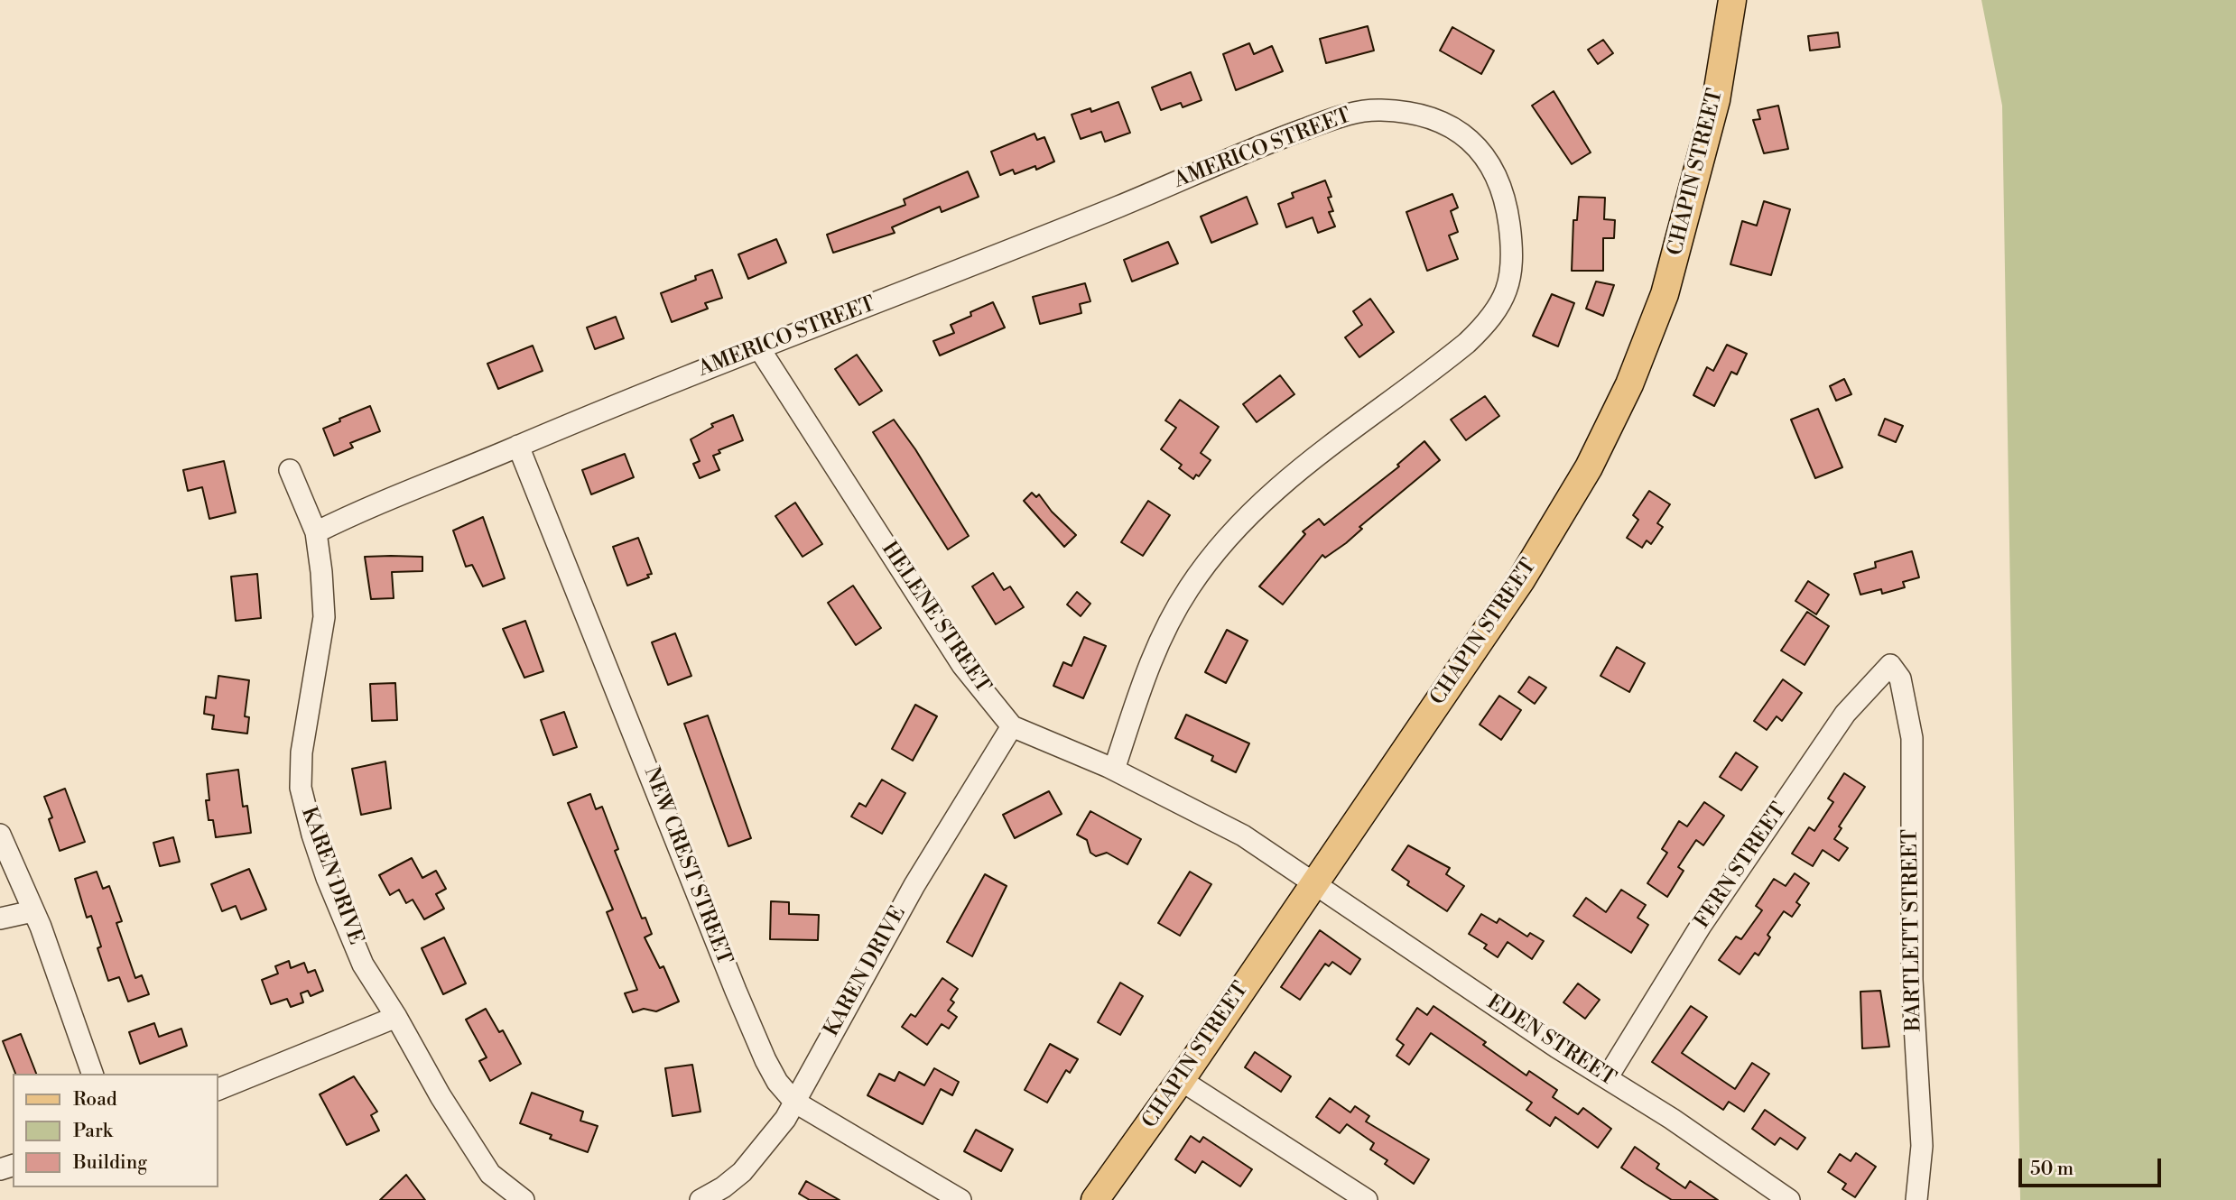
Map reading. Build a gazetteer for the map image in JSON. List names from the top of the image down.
{
  "streets": {
    "main road": ["CHAPIN STREET"],
    "street": [
      "AMERICO STREET",
      "HELENE STREET",
      "NEW CREST STREET",
      "FERN STREET",
      "KAREN DRIVE",
      "BARTLETT STREET",
      "EDEN STREET"
    ]
  },
  "crossings": [
    ["AMERICO STREET", "HELENE STREET"],
    ["AMERICO STREET", "NEW CREST STREET"],
    ["AMERICO STREET", "KAREN DRIVE"],
    ["CHAPIN STREET", "HELENE STREET"],
    ["CHAPIN STREET", "EDEN STREET"],
    ["HELENE STREET", "KAREN DRIVE"],
    ["HELENE STREET", "EDEN STREET"],
    ["NEW CREST STREET", "KAREN DRIVE"],
    ["FERN STREET", "BARTLETT STREET"],
    ["FERN STREET", "EDEN STREET"]
  ],
  "legend": ["Road", "Park", "Building"],
  "scale_bar": "50 m"
}
